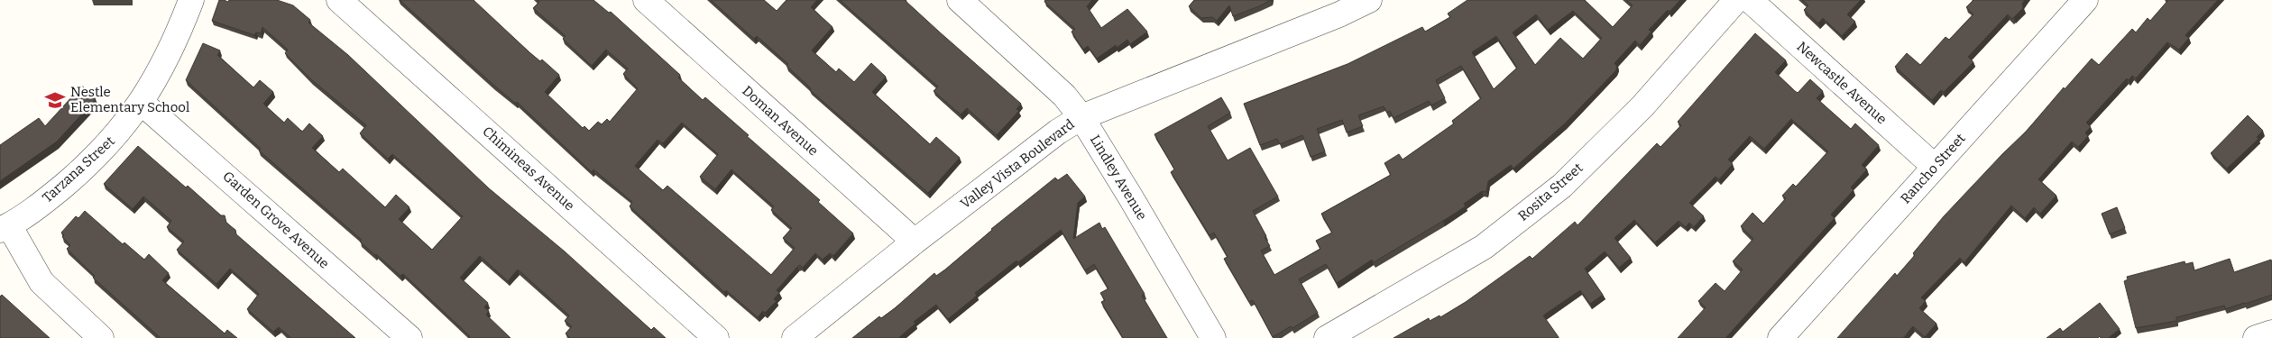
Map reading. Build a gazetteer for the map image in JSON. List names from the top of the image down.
{
  "streets": {
    "street": [
      "Newcastle Avenue",
      "Doman Avenue",
      "Valley Vista Boulevard",
      "Chimineas Avenue",
      "Rancho Street",
      "Tarzana Street",
      "Lindley Avenue",
      "Rosita Street",
      "Garden Grove Avenue"
    ]
  },
  "crossings": [
    ["Newcastle Avenue", "Rancho Street"],
    ["Doman Avenue", "Valley Vista Boulevard"],
    ["Valley Vista Boulevard", "Lindley Avenue"],
    ["Tarzana Street", "Garden Grove Avenue"]
  ],
  "places": {
    "school or university": ["Nestle Elementary School"]
  }
}
